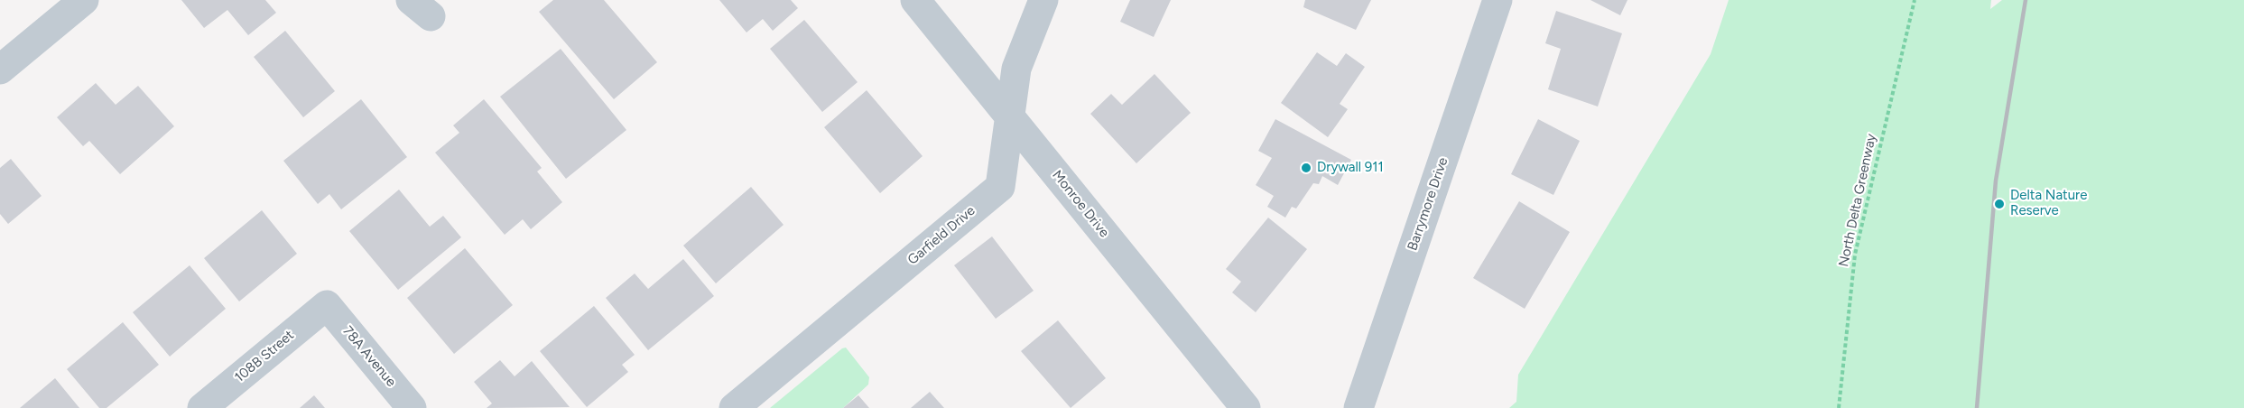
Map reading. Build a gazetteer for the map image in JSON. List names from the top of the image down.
{
  "streets": {
    "street": [
      "Monroe Drive",
      "Barrymore Drive",
      "Garfield Drive",
      "108B Street",
      "78A Avenue"
    ],
    "path": ["North Delta Greenway"]
  },
  "crossings": [
    ["Monroe Drive", "Garfield Drive"],
    ["108B Street", "78A Avenue"]
  ],
  "places": ["Drywall 911", "Delta Nature Reserve"]
}
